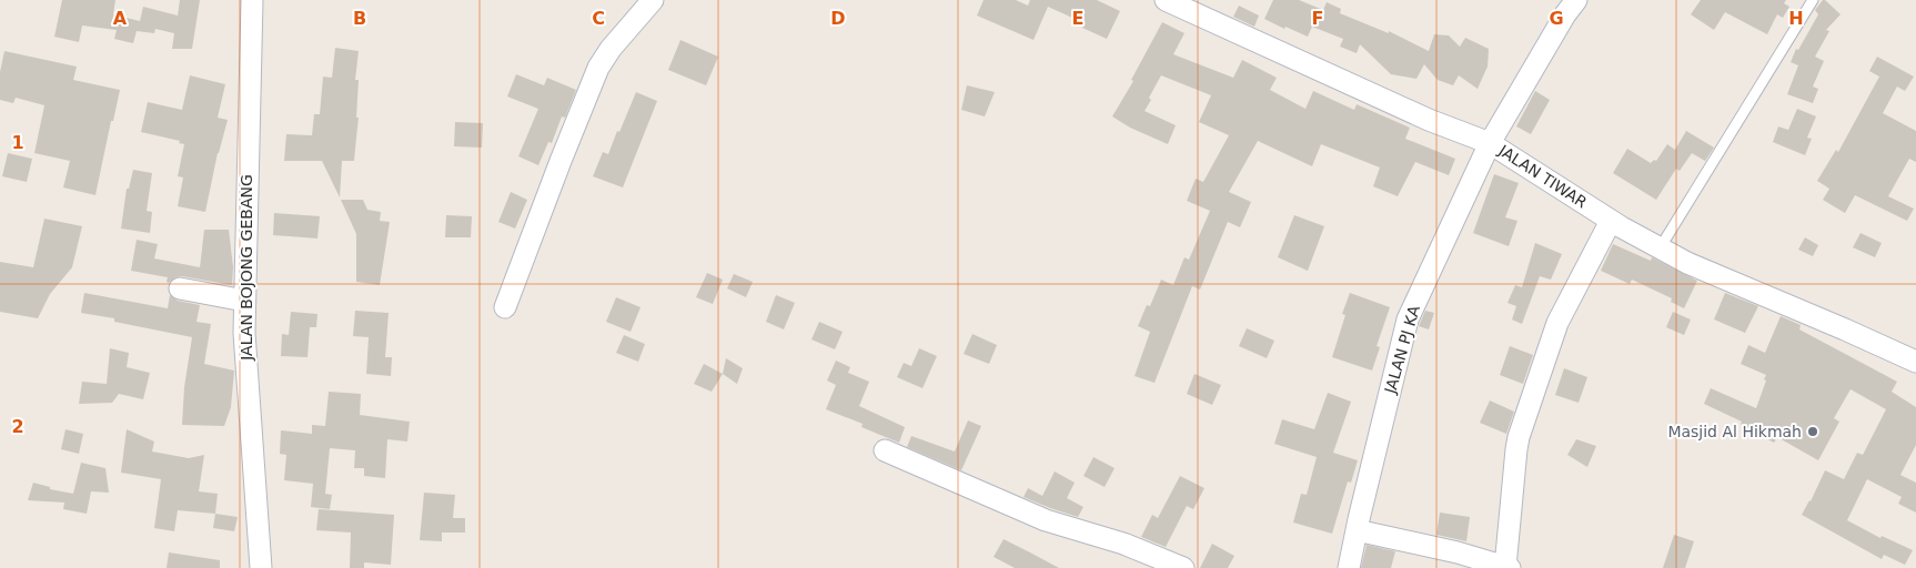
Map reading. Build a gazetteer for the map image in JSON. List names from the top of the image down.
{
  "streets": {
    "street": ["JALAN TIWAR", "JALAN BOJONG GEBANG", "JALAN PJ KA"]
  },
  "crossings": [
    ["JALAN TIWAR", "JALAN PJ KA"]
  ],
  "places": ["Masjid Al Hikmah"],
  "grid": {
    "columns": [
      "A",
      "B",
      "C",
      "D",
      "E",
      "F",
      "G",
      "H"
    ],
    "rows": ["1", "2"]
  }
}
